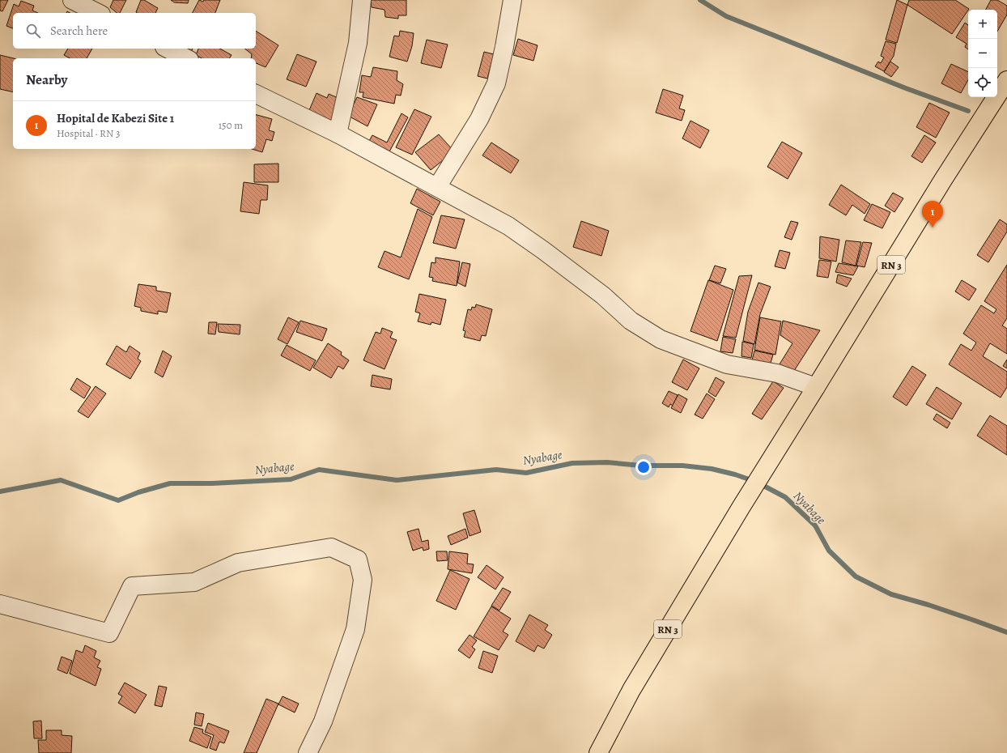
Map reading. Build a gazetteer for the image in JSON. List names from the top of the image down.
{
  "streets": {
    "highway": ["RN 3"]
  },
  "water": ["Nyabage"],
  "page": {
    "map_buttons": ["+", "−"],
    "search": "Search here",
    "heading": "Nearby",
    "list": [
      {
        "mark": "1",
        "name": "Hopital de Kabezi Site 1",
        "note": "Hospital · RN 3",
        "value": "150 m"
      }
    ],
    "pins": "1"
  }
}
